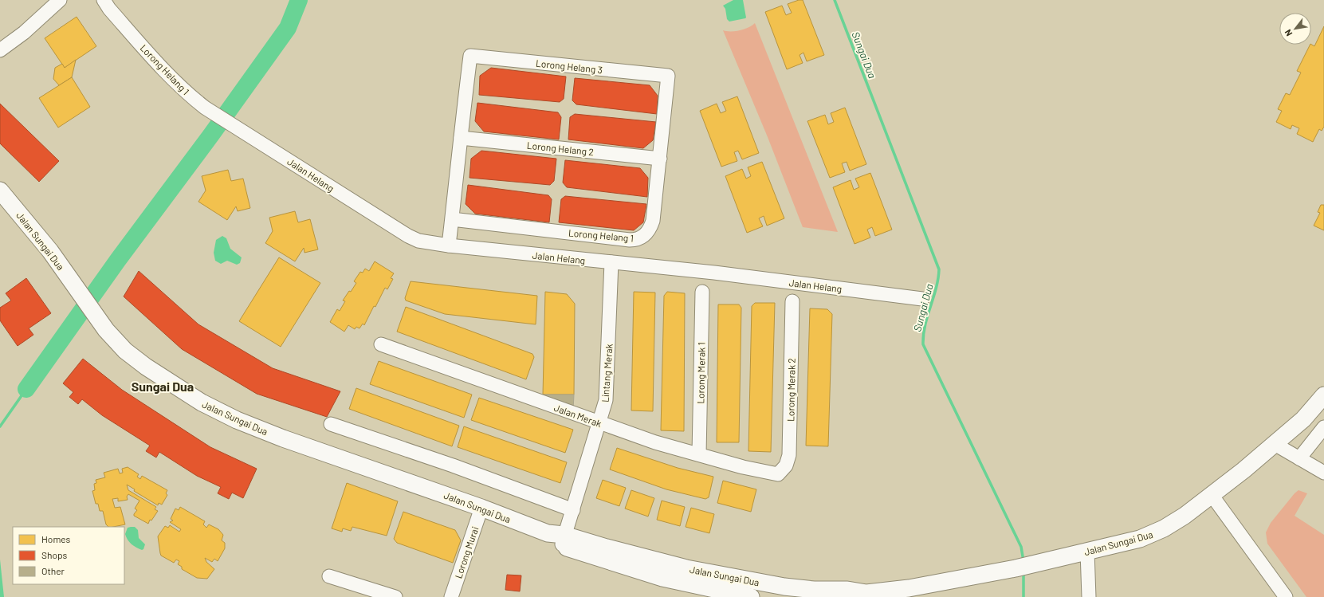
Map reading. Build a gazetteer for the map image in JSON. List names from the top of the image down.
{
  "streets": {
    "main road": ["Jalan Sungai Dua"],
    "street": [
      "Lorong Helang 3",
      "Lorong Helang 1",
      "Lorong Helang 2",
      "Jalan Helang",
      "Lintang Merak",
      "Lorong Merak 1",
      "Lorong Merak 2",
      "Jalan Merak",
      "Lorong Murai"
    ]
  },
  "crossings": [
    ["Lorong Helang 3", "Lorong Helang 1"],
    ["Lorong Helang 3", "Lorong Helang 2"],
    ["Lorong Helang 1", "Lorong Helang 2"],
    ["Lorong Helang 1", "Jalan Helang"],
    ["Jalan Helang", "Lintang Merak"],
    ["Jalan Sungai Dua", "Lintang Merak"],
    ["Jalan Sungai Dua", "Lorong Murai"],
    ["Lintang Merak", "Jalan Merak"],
    ["Lorong Merak 1", "Jalan Merak"],
    ["Lorong Merak 2", "Jalan Merak"]
  ],
  "districts": ["Sungai Dua"],
  "water": ["Sungai Dua"],
  "legend": ["Homes", "Shops", "Other"],
  "north": "bottom left"
}
